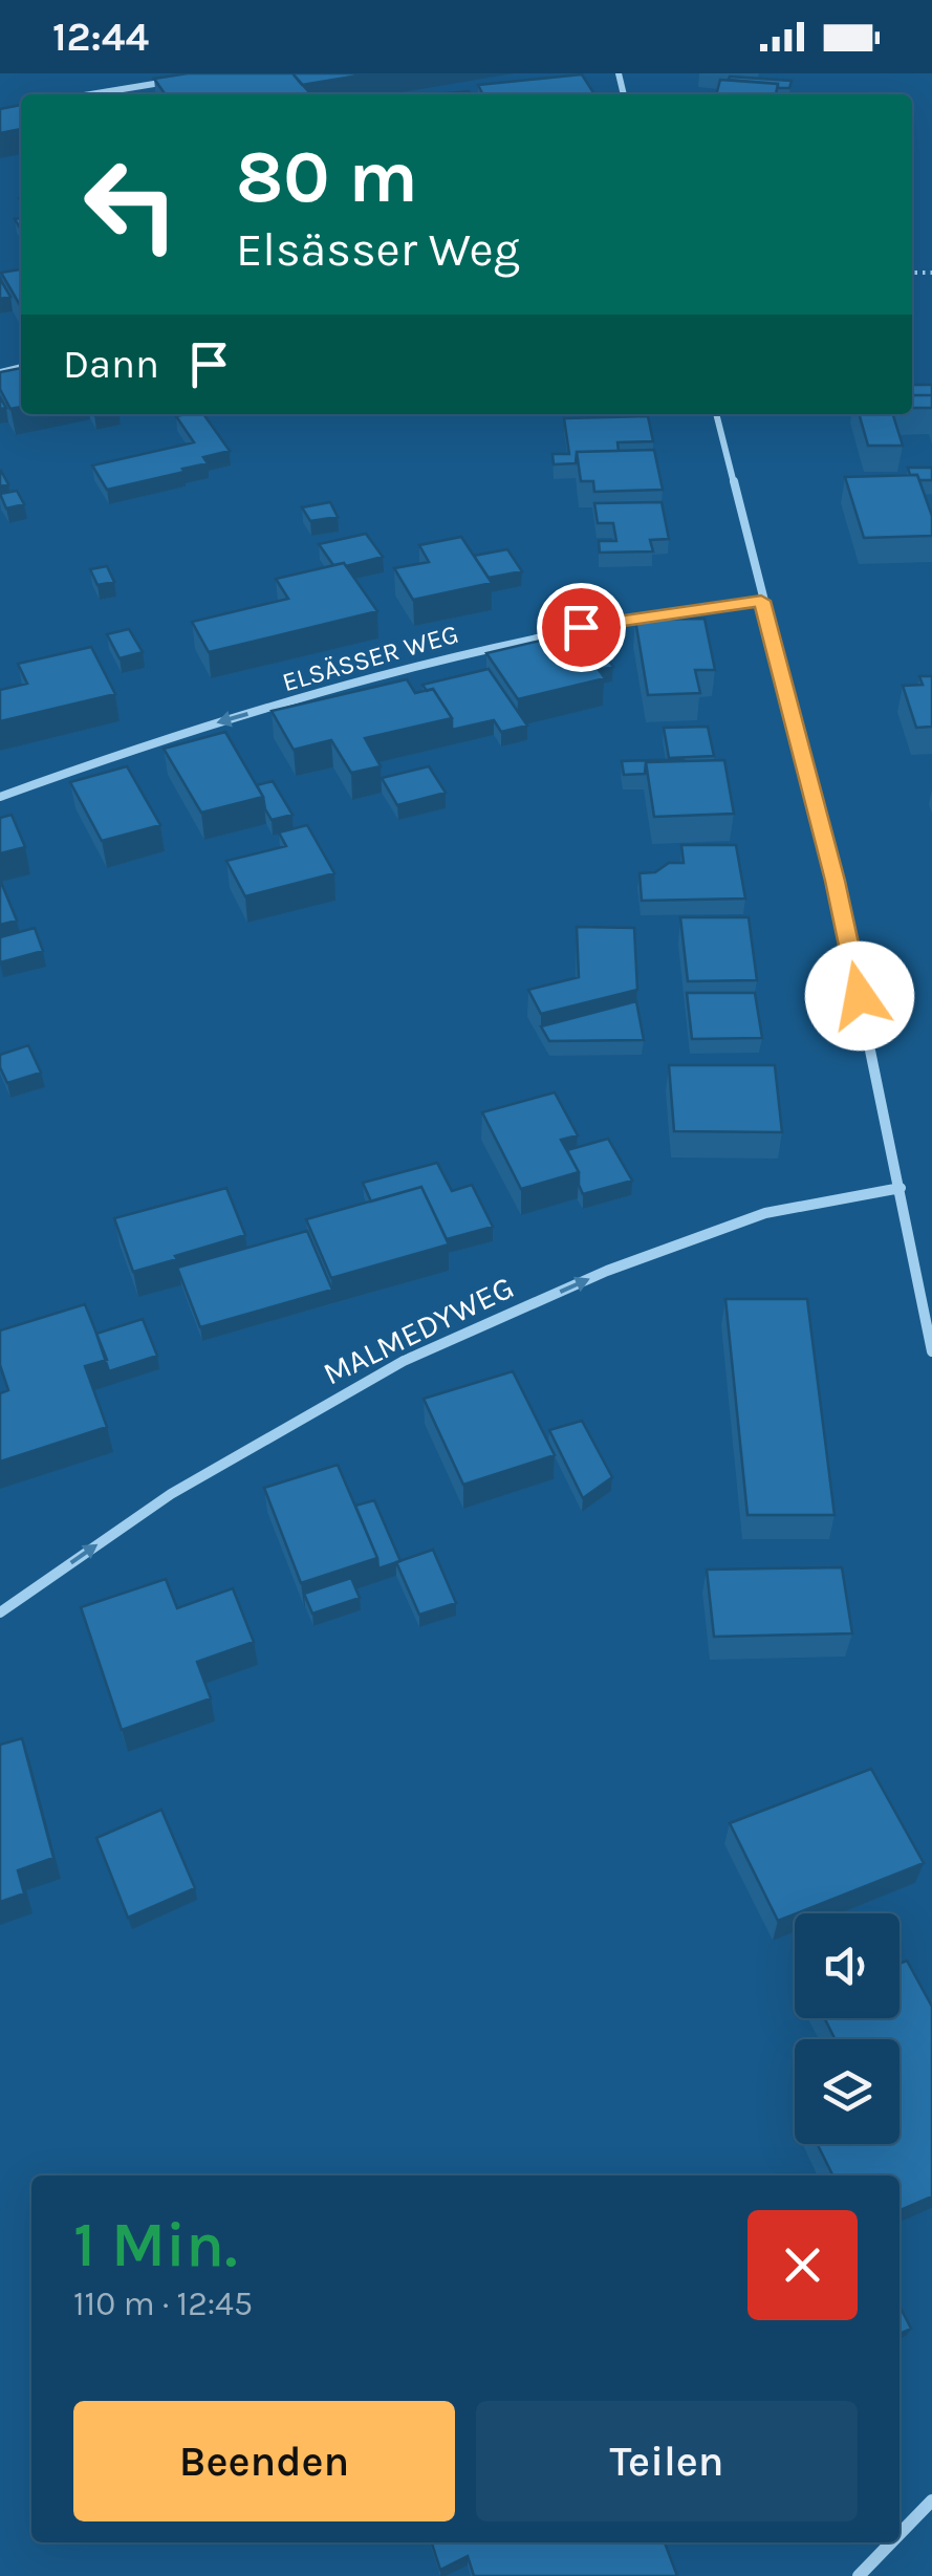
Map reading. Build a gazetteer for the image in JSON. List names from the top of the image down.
{
  "streets": {
    "street": ["ELSÄSSER WEG", "MALMEDYWEG"]
  },
  "one_way": ["ELSÄSSER WEG", "MALMEDYWEG"],
  "page": {
    "status": "12:44",
    "turn": ["80 m", "Elsässer Weg"],
    "then": "Dann",
    "heading": ["1 Min.", "110 m · 12:45"],
    "buttons": ["Beenden", "Teilen"]
  }
}
